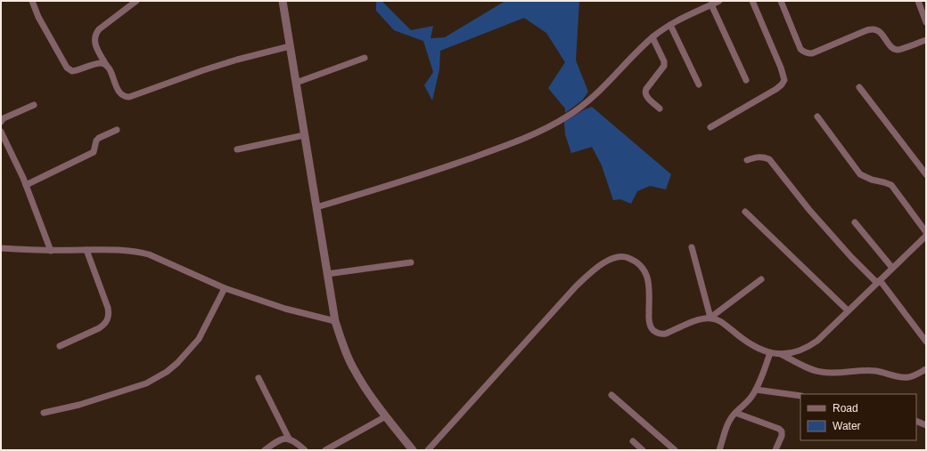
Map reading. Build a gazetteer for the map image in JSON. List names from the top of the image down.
{
  "legend": ["Road", "Water"]
}
